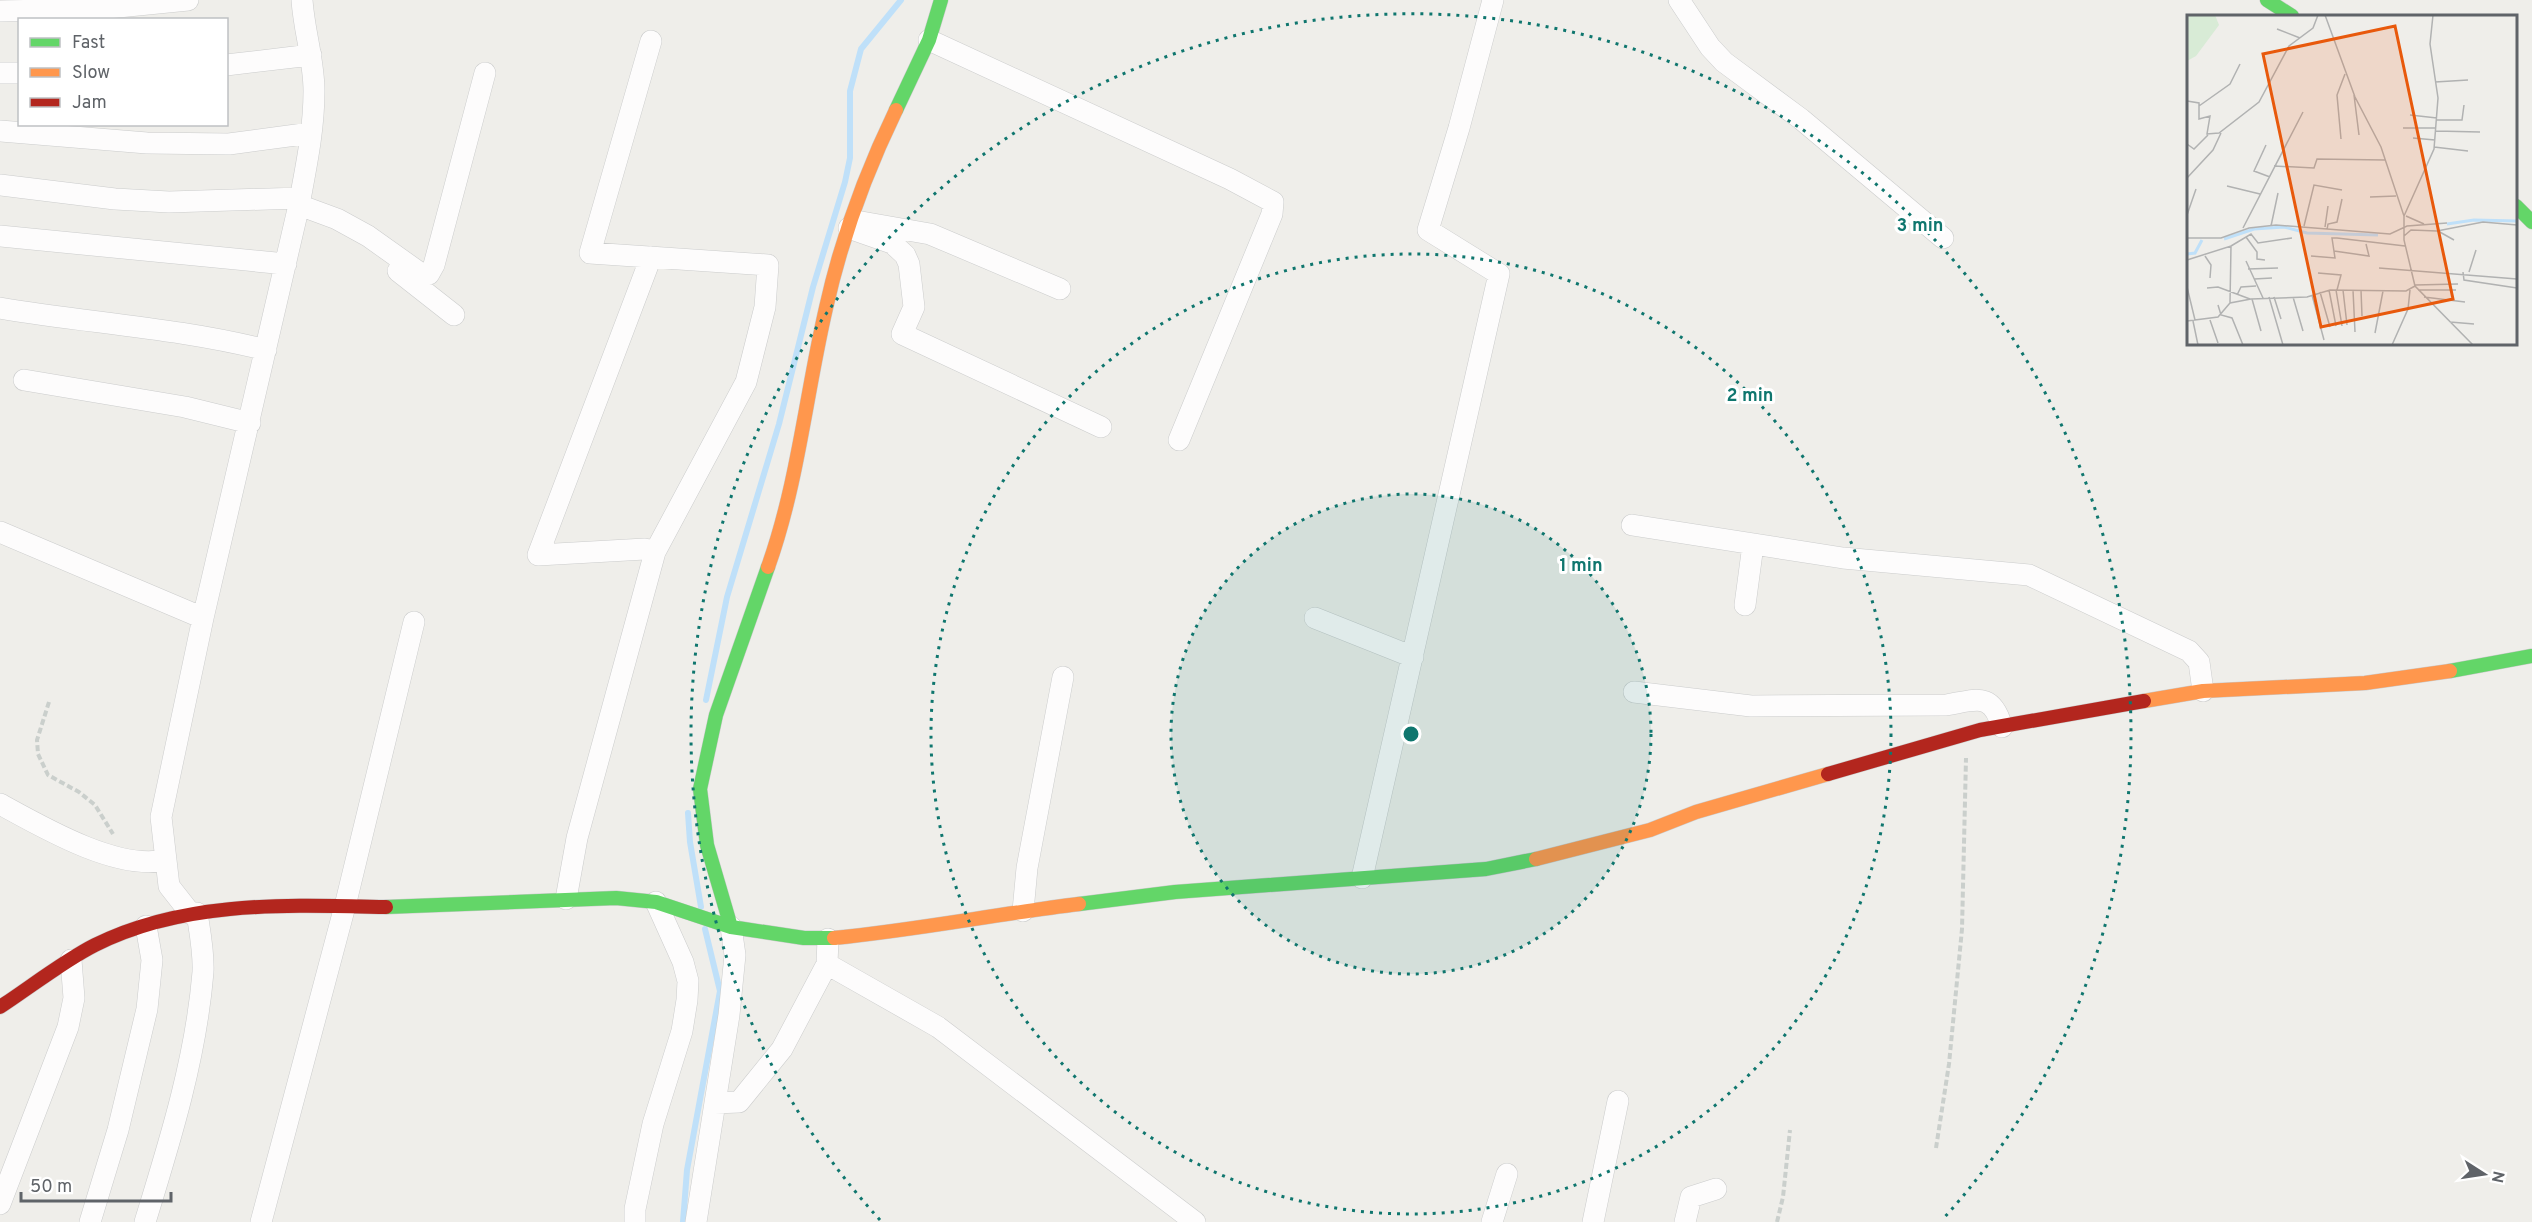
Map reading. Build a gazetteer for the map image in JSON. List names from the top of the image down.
{
  "legend": ["Fast", "Slow", "Jam"],
  "scale_bar": "50 m",
  "north": "right",
  "rings": ["3 min", "2 min", "1 min"]
}
